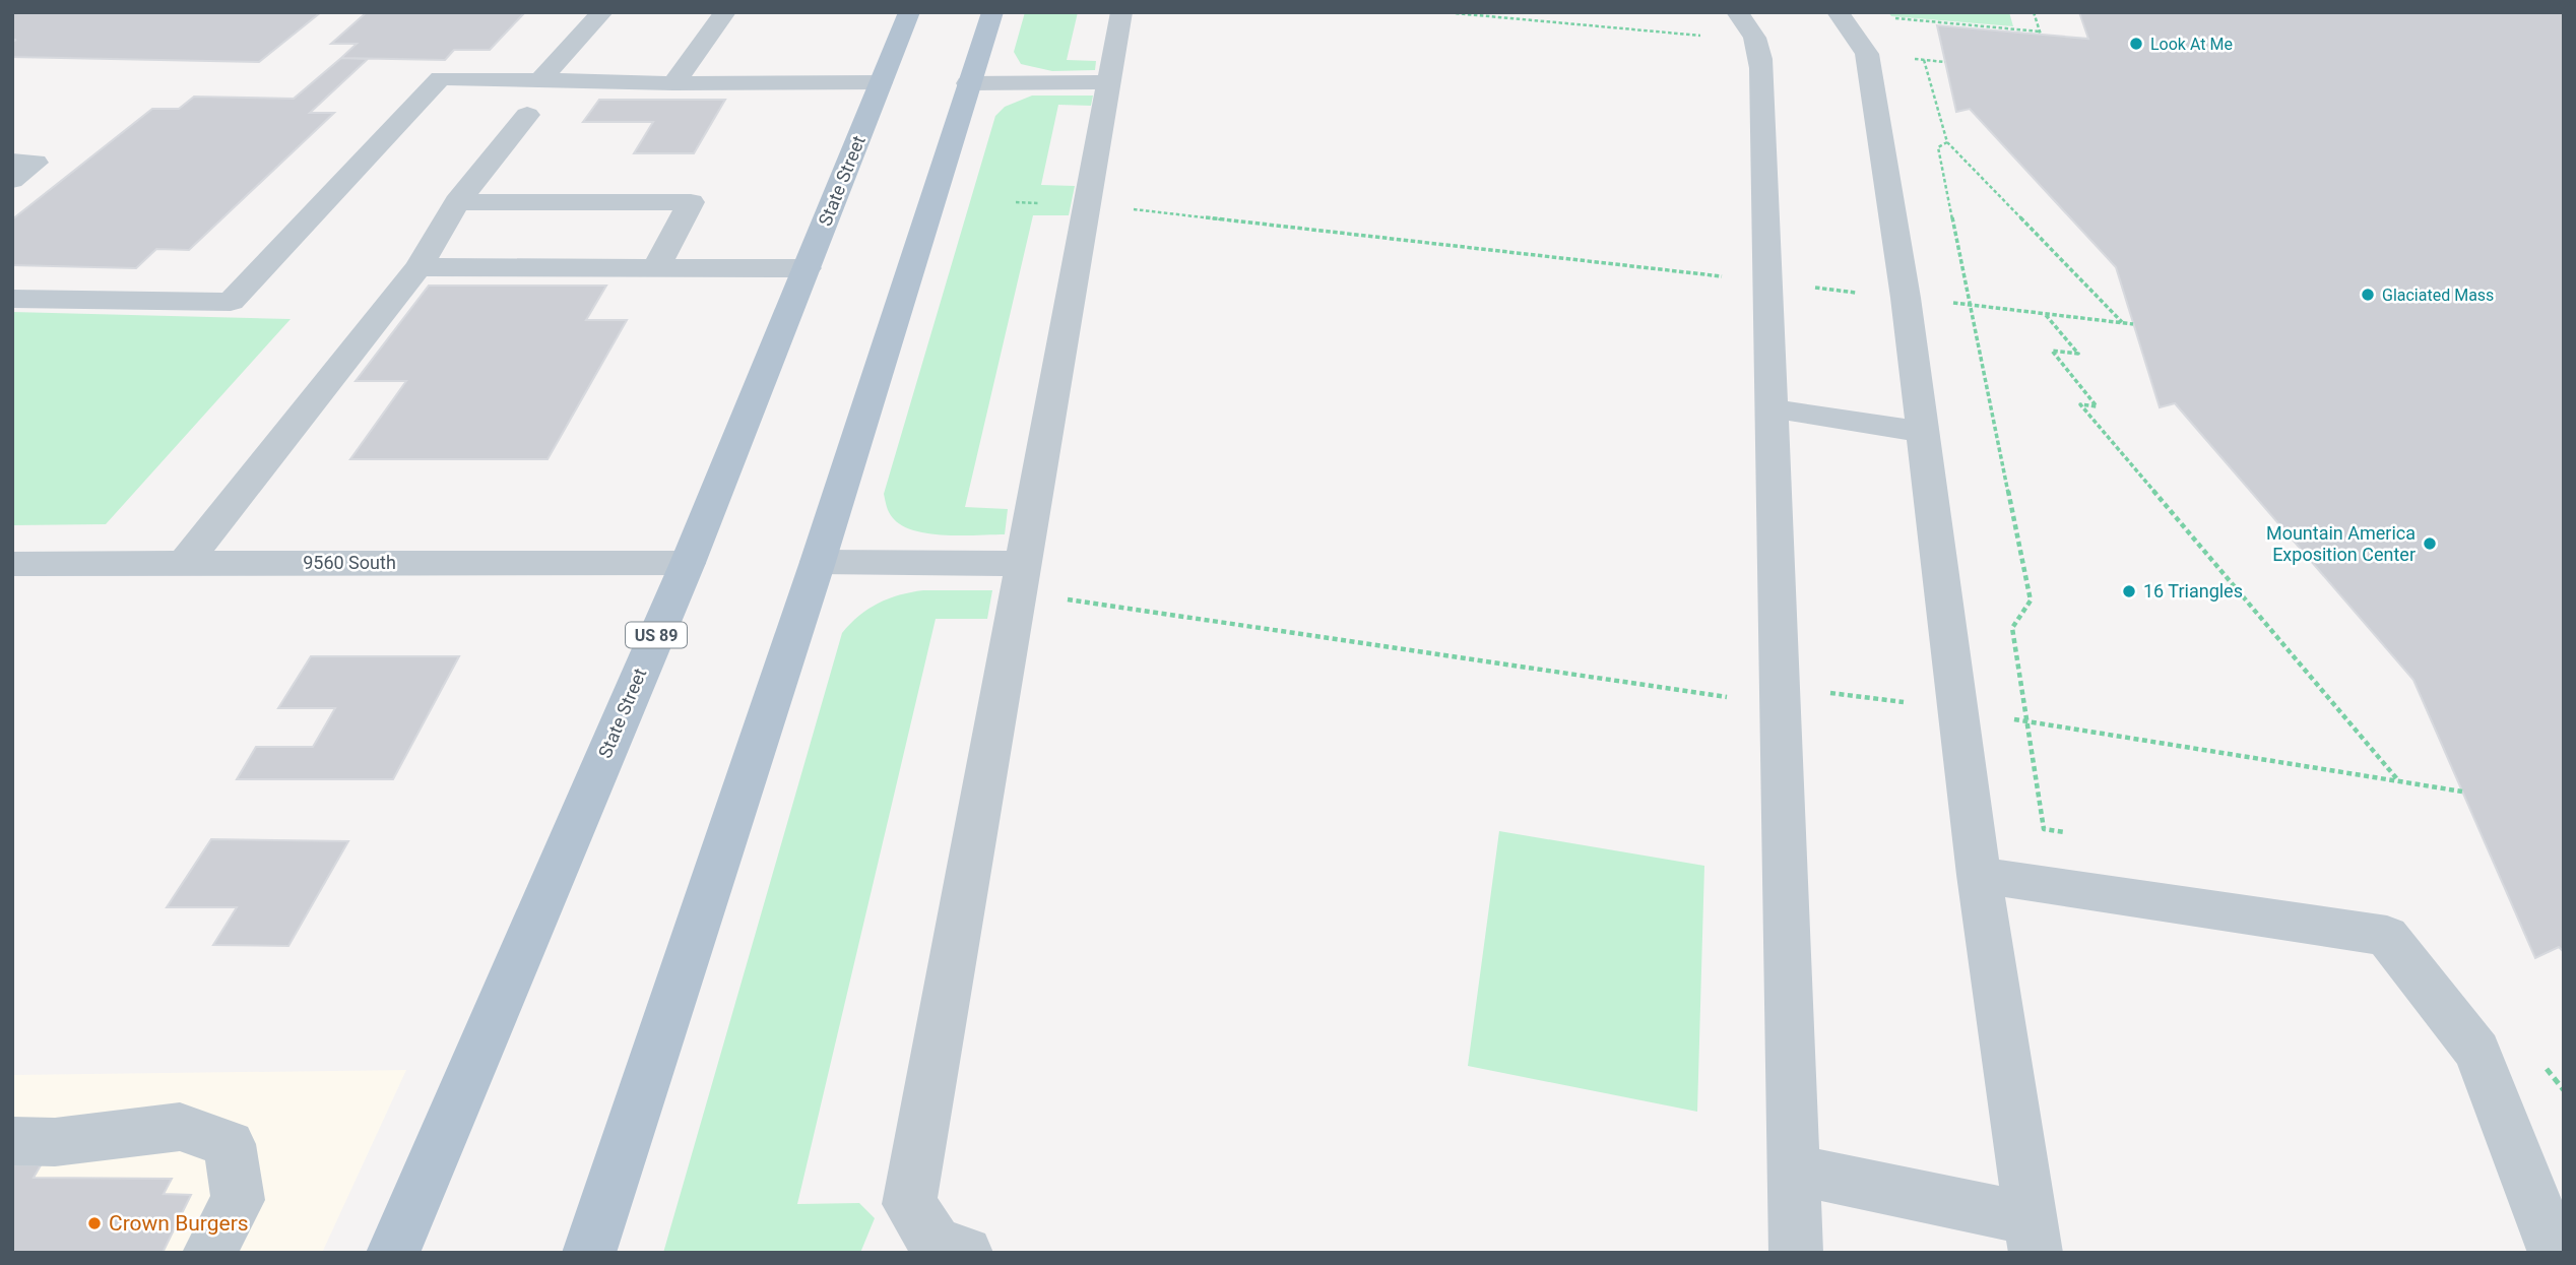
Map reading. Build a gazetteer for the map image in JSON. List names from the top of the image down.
{
  "streets": {
    "main road": ["State Street", "US 89"],
    "street": ["9560 South"]
  },
  "crossings": [
    ["State Street", "9560 South"]
  ],
  "places": [
    "Look At Me",
    "Glaciated Mass",
    "Mountain America Exposition Center",
    "16 Triangles",
    "Crown Burgers"
  ]
}
